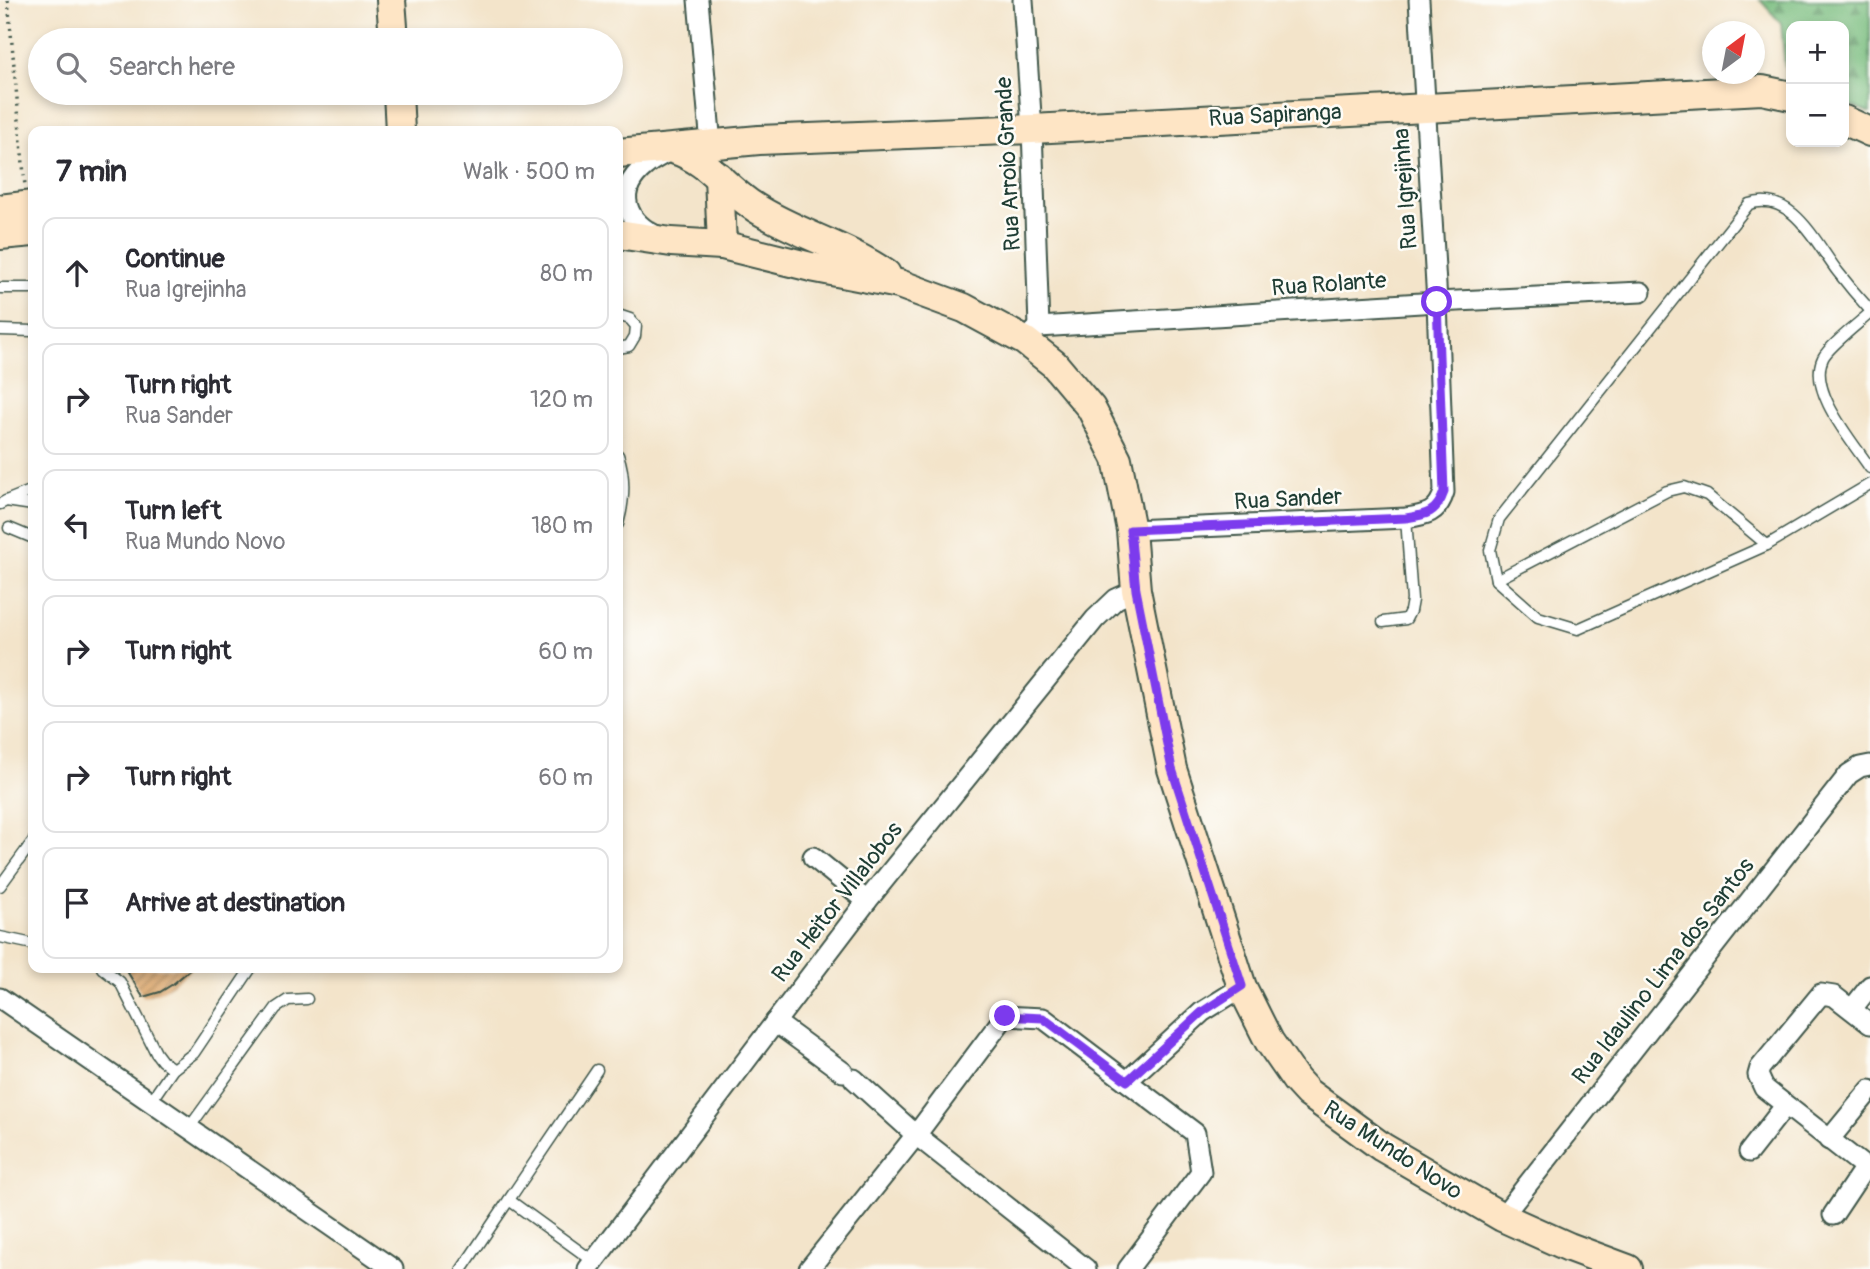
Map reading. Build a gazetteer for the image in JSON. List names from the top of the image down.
{
  "streets": {
    "main road": ["Rua Sapiranga", "Rua Mundo Novo"],
    "street": [
      "Rua Arroio Grande",
      "Rua Igrejinha",
      "Rua Rolante",
      "Rua Sander",
      "Rua Heitor Villalobos",
      "Rua Idaulino Lima dos Santos"
    ]
  },
  "crossings": [
    ["Rua Sapiranga", "Rua Arroio Grande"],
    ["Rua Sapiranga", "Rua Igrejinha"],
    ["Rua Sapiranga", "Rua Mundo Novo"],
    ["Rua Arroio Grande", "Rua Rolante"],
    ["Rua Arroio Grande", "Rua Mundo Novo"],
    ["Rua Igrejinha", "Rua Rolante"],
    ["Rua Igrejinha", "Rua Sander"],
    ["Rua Rolante", "Rua Mundo Novo"],
    ["Rua Sander", "Rua Mundo Novo"],
    ["Rua Heitor Villalobos", "Rua Mundo Novo"],
    ["Rua Idaulino Lima dos Santos", "Rua Mundo Novo"]
  ],
  "north": "top right",
  "page": {
    "map_buttons": ["+", "−"],
    "search": "Search here",
    "heading": ["7 min", "Walk · 500 m"],
    "list": [
      ["Continue", "Rua Igrejinha", "80 m"],
      ["Turn right", "Rua Sander", "120 m"],
      ["Turn left", "Rua Mundo Novo", "180 m"],
      ["Turn right", "60 m"],
      ["Turn right", "60 m"],
      "Arrive at destination"
    ]
  }
}
